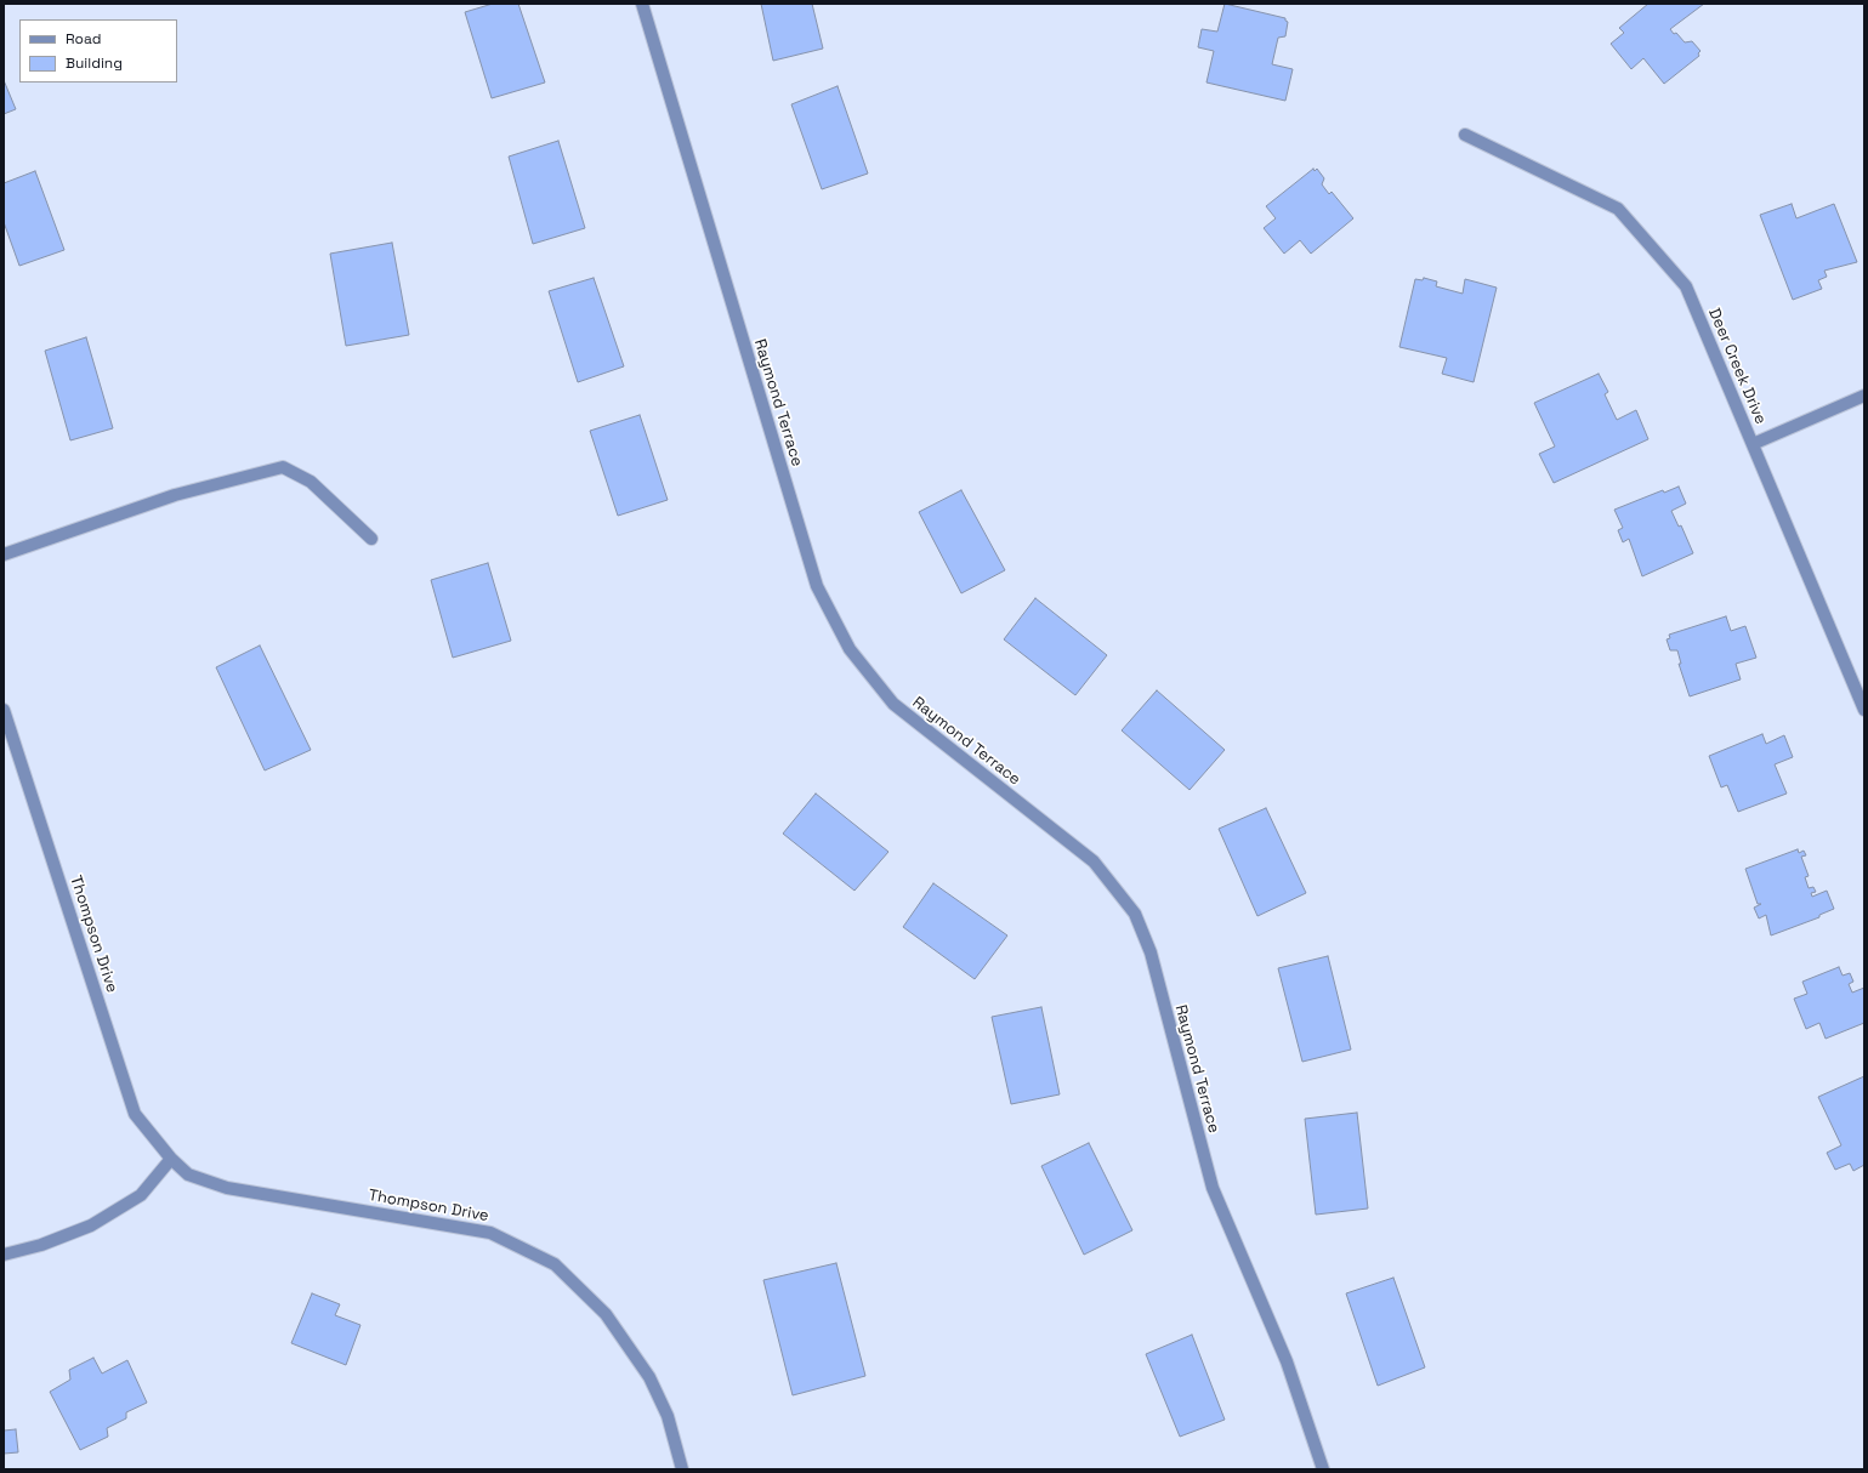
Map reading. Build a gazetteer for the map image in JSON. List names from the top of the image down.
{
  "streets": {
    "street": ["Deer Creek Drive", "Raymond Terrace", "Thompson Drive"]
  },
  "legend": ["Road", "Building"]
}
